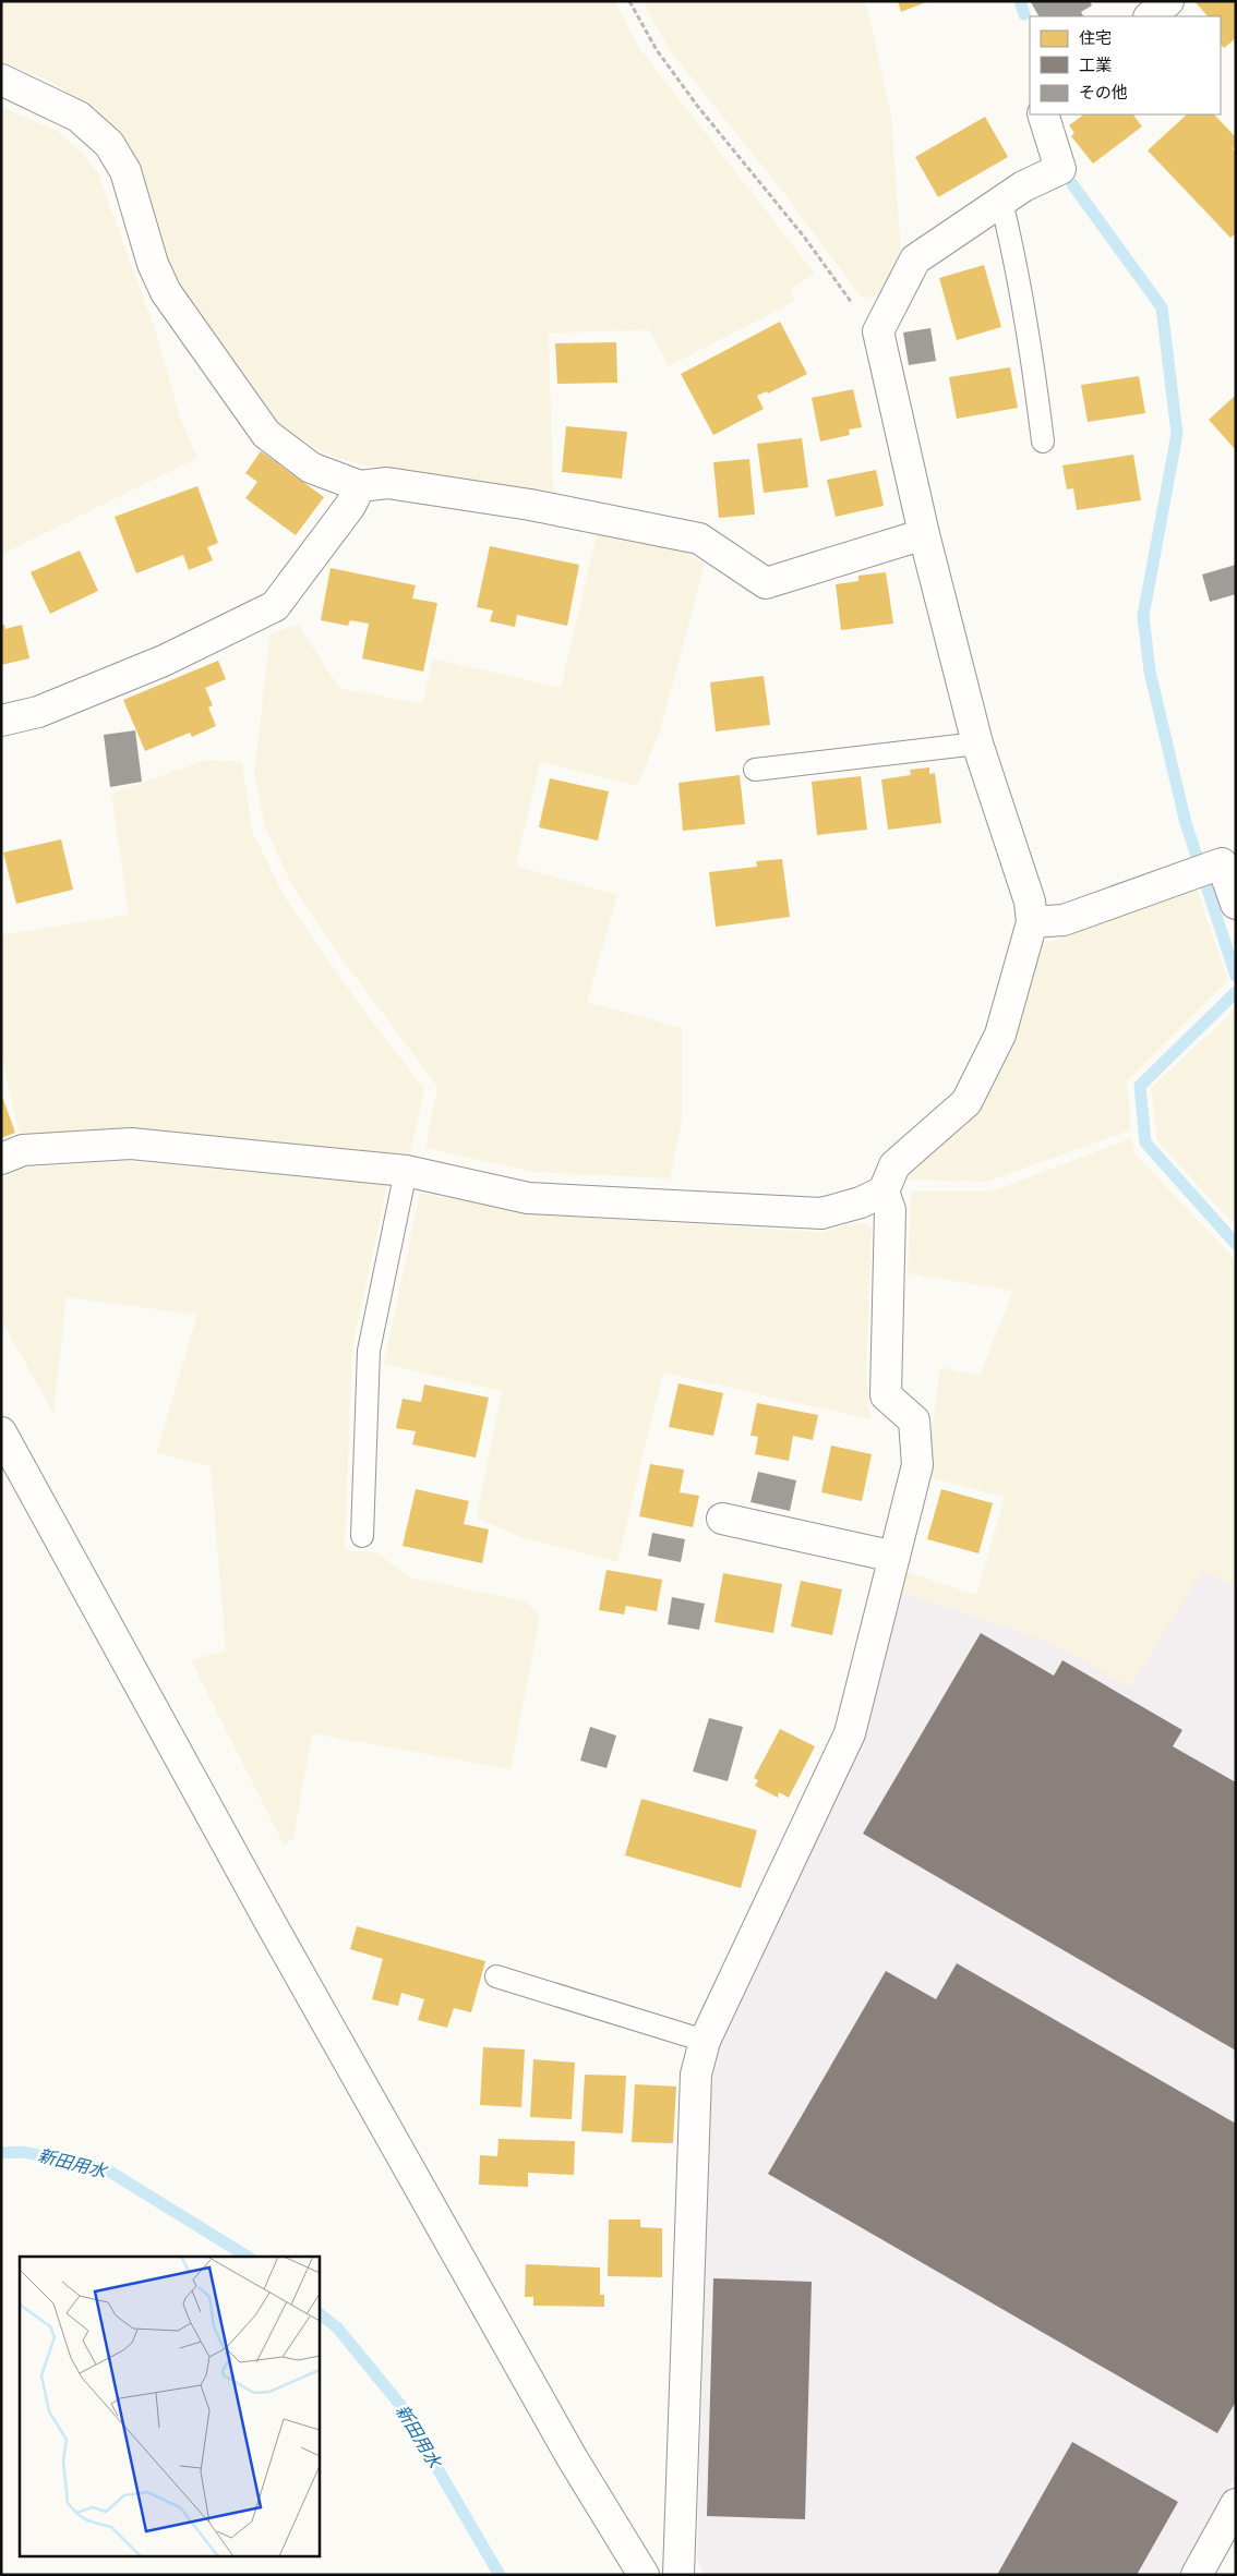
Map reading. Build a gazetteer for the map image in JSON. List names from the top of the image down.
{
  "water": ["新田用水"],
  "legend": ["住宅", "工業", "その他"]
}
